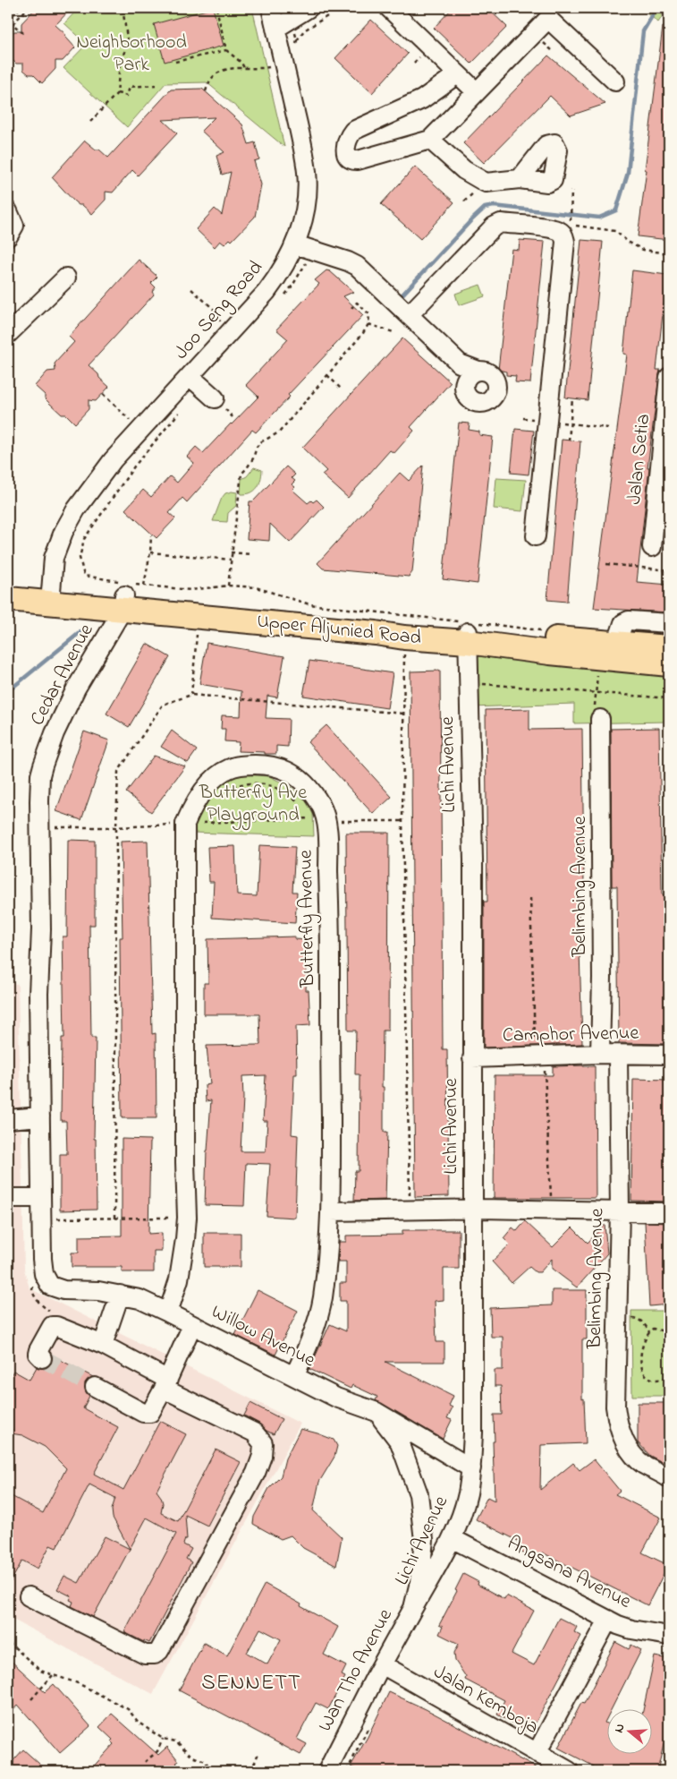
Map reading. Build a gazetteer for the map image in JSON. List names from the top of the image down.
{
  "streets": {
    "main road": ["Upper Aljunied Road"],
    "street": [
      "Joo Seng Road",
      "Jalan Setia",
      "Cedar Avenue",
      "Lichi Avenue",
      "Belimbing Avenue",
      "Butterfly Avenue",
      "Camphor Avenue",
      "Willow Avenue",
      "Angsana Avenue",
      "Wan Tho Avenue",
      "Jalan Kemboja"
    ]
  },
  "crossings": [
    ["Joo Seng Road", "Upper Aljunied Road"],
    ["Upper Aljunied Road", "Cedar Avenue"],
    ["Upper Aljunied Road", "Lichi Avenue"],
    ["Cedar Avenue", "Willow Avenue"],
    ["Lichi Avenue", "Camphor Avenue"],
    ["Lichi Avenue", "Willow Avenue"],
    ["Lichi Avenue", "Angsana Avenue"],
    ["Lichi Avenue", "Wan Tho Avenue"],
    ["Belimbing Avenue", "Camphor Avenue"],
    ["Butterfly Avenue", "Willow Avenue"],
    ["Willow Avenue", "Wan Tho Avenue"],
    ["Wan Tho Avenue", "Jalan Kemboja"]
  ],
  "districts": ["SENNETT"],
  "parks": ["Neighborhood Park", "Butterfly Ave Playground"],
  "north": "left"
}
